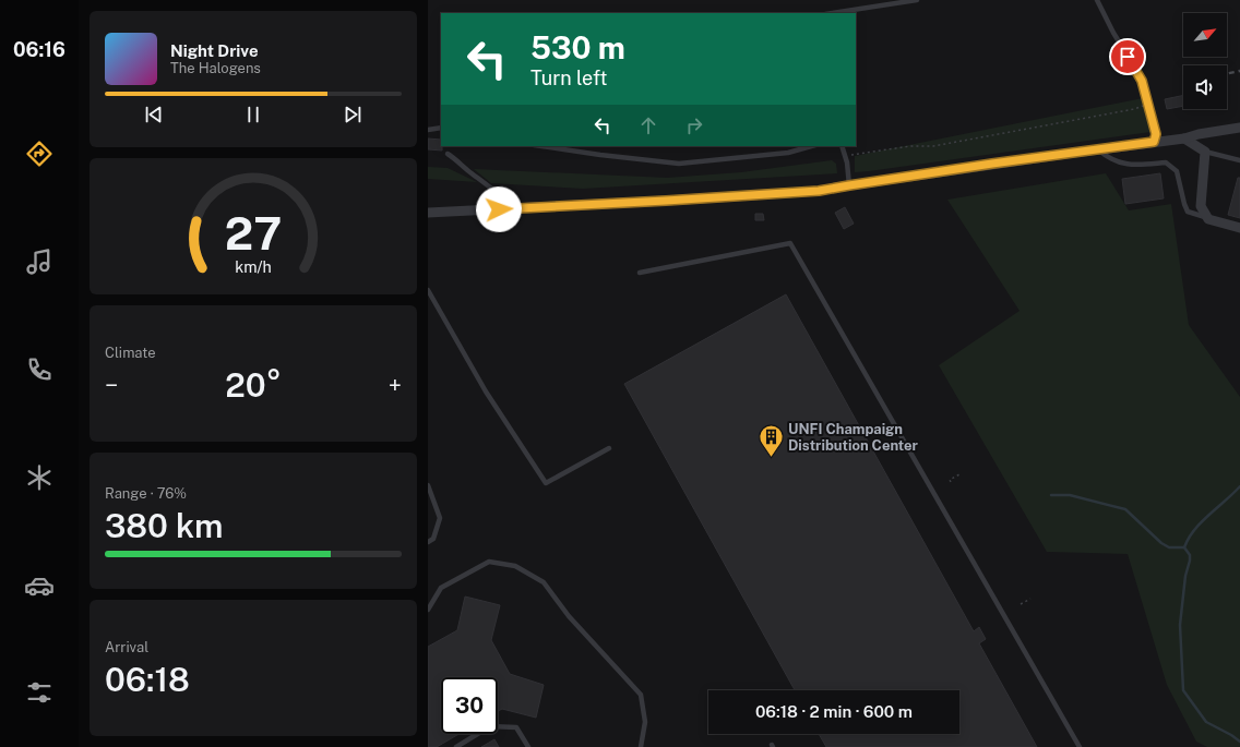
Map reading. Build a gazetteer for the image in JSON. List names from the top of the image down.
{
  "places": {
    "building": ["UNFI Champaign Distribution Center"]
  },
  "north": "top right",
  "page": {
    "tabs": "06:16",
    "turn": ["530 m", "Turn left"],
    "song": ["Night Drive", "The Halogens"],
    "tile": [
      "Climate",
      ["Range · 76%", "380 km"],
      ["Arrival", "06:18"]
    ],
    "heat": ["−", "20°", "+"],
    "limit": "30",
    "trip": "06:18 · 2 min · 600 m",
    "gauge": ["27", "km/h"]
  }
}
